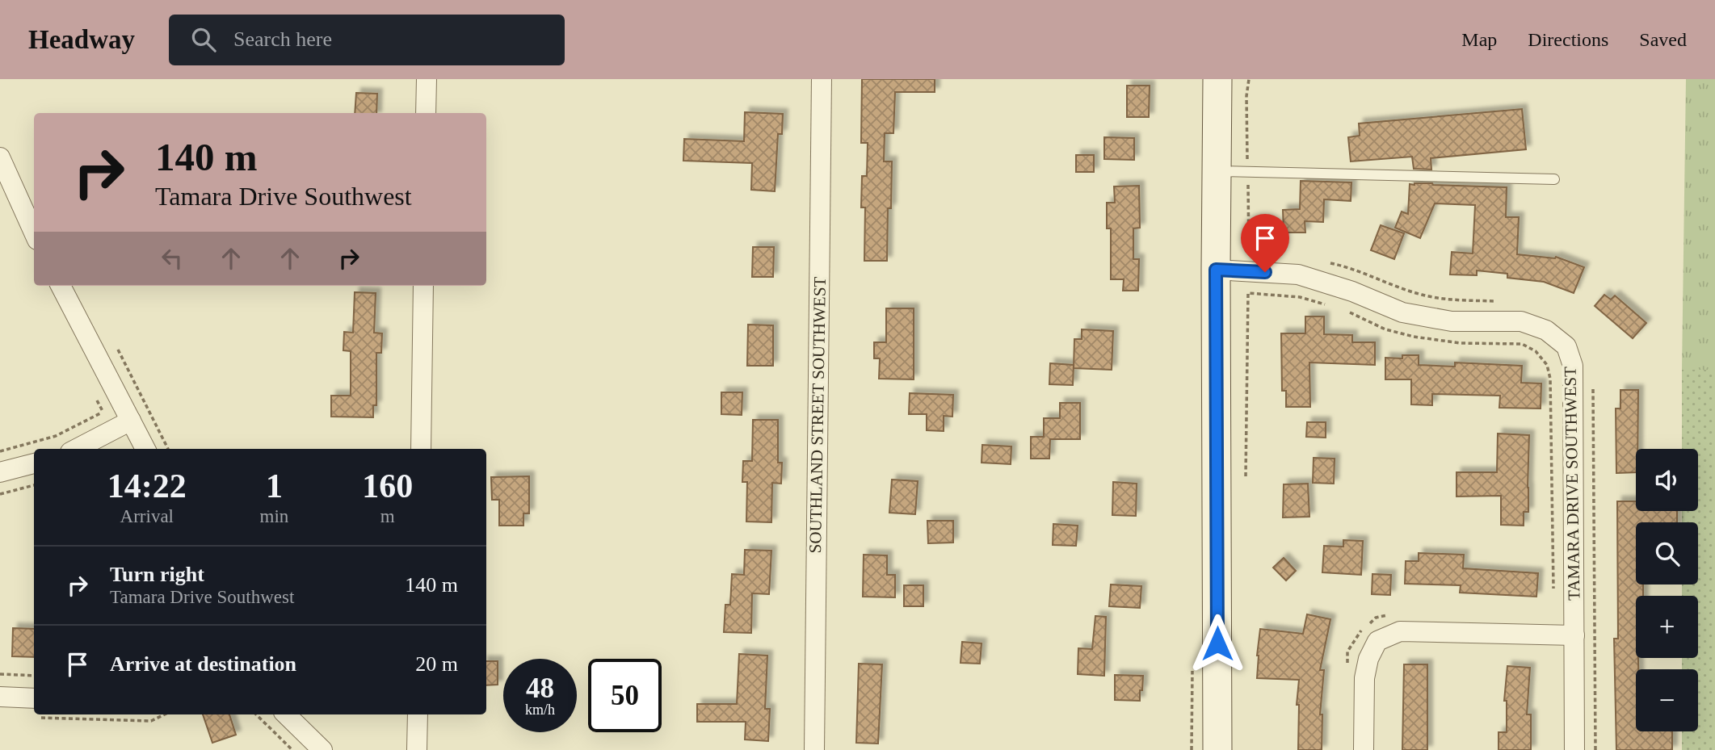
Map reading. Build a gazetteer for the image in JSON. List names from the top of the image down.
{
  "streets": {
    "street": ["SOUTHLAND STREET SOUTHWEST", "TAMARA DRIVE SOUTHWEST"]
  },
  "page": {
    "header": "Headway",
    "search": "Search here",
    "nav": ["Map", "Directions", "Saved"],
    "turn": ["140 m", "Tamara Drive Southwest"],
    "map_buttons": ["+", "−"],
    "eta": [
      "14:22",
      "Arrival",
      "1",
      "min",
      "160",
      "m"
    ],
    "list": [
      {
        "name": "Turn right",
        "note": "Tamara Drive Southwest",
        "value": "140 m"
      },
      {
        "name": "Arrive at destination",
        "value": "20 m"
      }
    ],
    "speed": "48 km/h",
    "limit": "50"
  }
}
